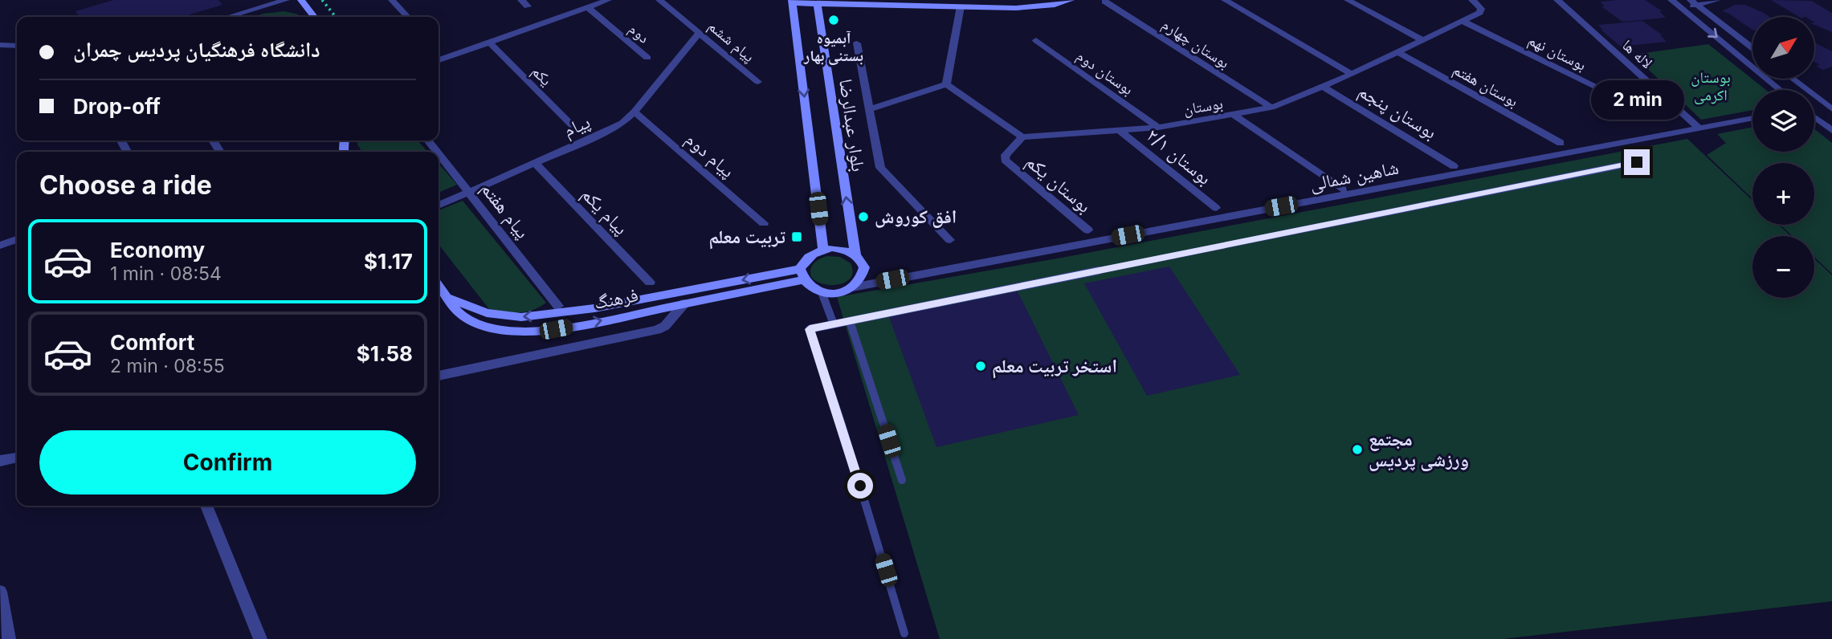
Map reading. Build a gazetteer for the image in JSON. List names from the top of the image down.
{
  "streets": {
    "main road": ["بلوار عبدالرضا", "فرهنگ"],
    "street": [
      "دوم",
      "پیام ششم",
      "بوستان چهارم",
      "بوستان نهم",
      "لاله ها",
      "بوستان دوم",
      "یکم",
      "بوستان هفتم",
      "بوستان",
      "بوستان پنجم",
      "پیام",
      "پیام دوم",
      "بوستان ۲/۱",
      "شاهین شمالی",
      "بوستان یکم",
      "پیام هفتم",
      "پیام یکم"
    ]
  },
  "crossings": [
    ["پیام ششم", "پیام"],
    ["بوستان چهارم", "بوستان"],
    ["بوستان نهم", "بوستان"],
    ["لاله ها", "شاهین شمالی"],
    ["بوستان دوم", "بوستان"],
    ["بوستان هفتم", "بوستان"],
    ["بوستان", "بوستان پنجم"],
    ["بوستان", "بوستان ۲/۱"],
    ["بوستان", "بوستان یکم"],
    ["بلوار عبدالرضا", "شاهین شمالی"],
    ["بلوار عبدالرضا", "فرهنگ"],
    ["پیام", "پیام دوم"],
    ["پیام", "پیام هفتم"],
    ["پیام", "پیام یکم"],
    ["شاهین شمالی", "فرهنگ"]
  ],
  "parks": ["بوستان اکرمی"],
  "places": {
    "other": [
      "آبمیوه بستنی بهار",
      "افق کوروش",
      "استخر تربیت معلم",
      "مجتمع ورزشی پردیس"
    ],
    "transit": ["تربیت معلم"]
  },
  "north": "top right",
  "page": {
    "map_buttons": ["+", "−"],
    "banner": ["دانشگاه فرهنگیان پردیس چمران", "Drop-off"],
    "bubble": "2 min",
    "heading": "Choose a ride",
    "list": [
      {
        "name": "Economy",
        "note": "1 min · 08:54",
        "value": "$1.17"
      },
      {
        "name": "Comfort",
        "note": "2 min · 08:55",
        "value": "$1.58"
      }
    ],
    "buttons": "Confirm"
  }
}
